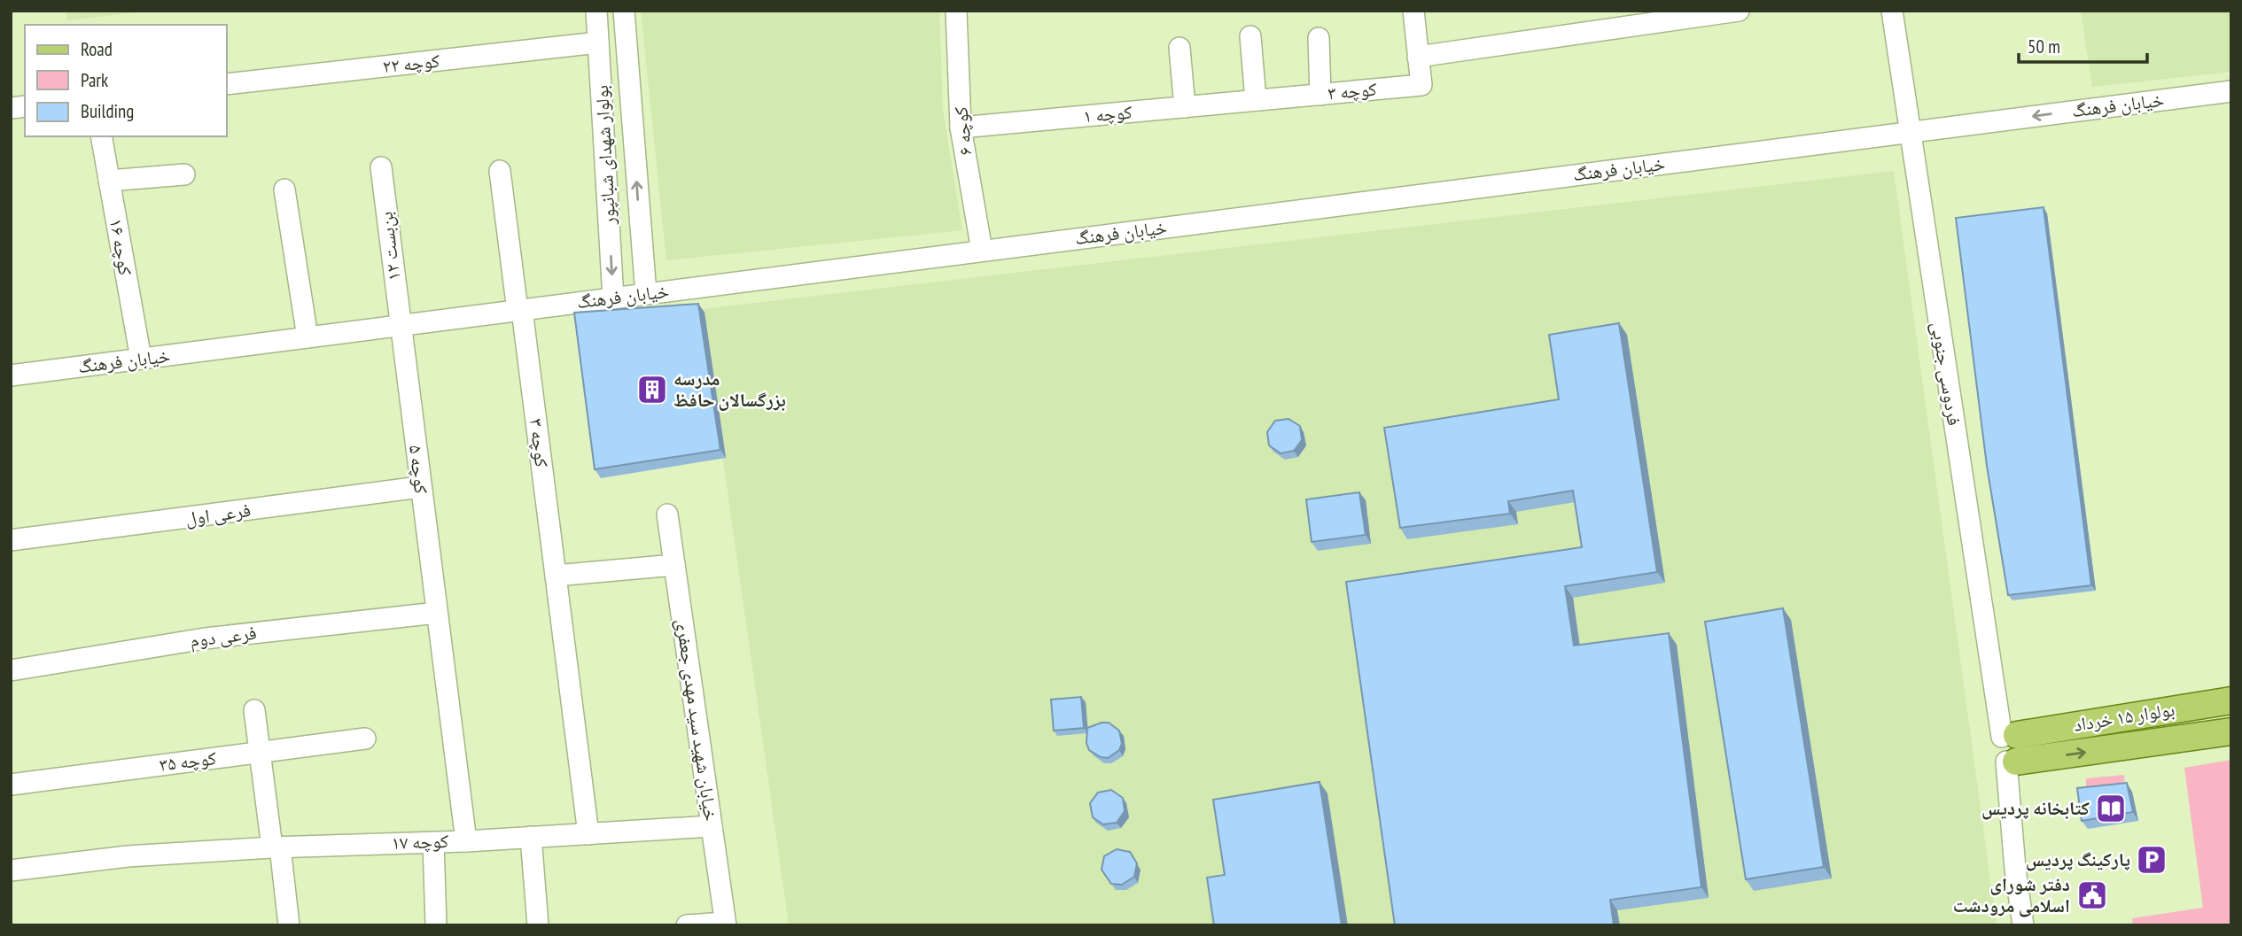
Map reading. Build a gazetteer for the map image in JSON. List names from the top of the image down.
{
  "streets": {
    "main road": ["بولوار ۱۵ خرداد"],
    "street": [
      "کوچه ۲۲",
      "کوچه ۳",
      "خیابان فرهنگ",
      "کوچه ۱",
      "کوچه ۶",
      "بولوار شهدای شبانپور",
      "بن‌بست ۱۲",
      "کوچه ۱۶",
      "فردوسی جنوبی",
      "کوچه ۵",
      "فرعی اول",
      "فرعی دوم",
      "خیابان شهید سید مهدی جعفری",
      "کوچه ۳۵",
      "کوچه ۱۷"
    ]
  },
  "crossings": [
    ["کوچه ۲۲", "بولوار شهدای شبانپور"],
    ["کوچه ۳", "خیابان فرهنگ"],
    ["کوچه ۳", "کوچه ۱"],
    ["خیابان فرهنگ", "کوچه ۶"],
    ["خیابان فرهنگ", "بولوار شهدای شبانپور"],
    ["خیابان فرهنگ", "بن‌بست ۱۲"],
    ["خیابان فرهنگ", "کوچه ۱۶"],
    ["خیابان فرهنگ", "فردوسی جنوبی"],
    ["خیابان فرهنگ", "کوچه ۵"],
    ["کوچه ۱", "کوچه ۶"],
    ["بن‌بست ۱۲", "کوچه ۵"],
    ["فردوسی جنوبی", "بولوار ۱۵ خرداد"],
    ["کوچه ۵", "فرعی اول"],
    ["کوچه ۵", "فرعی دوم"],
    ["خیابان شهید سید مهدی جعفری", "کوچه ۱۷"]
  ],
  "places": {
    "building": ["مدرسه بزرگسالان حافظ"],
    "library": ["کتابخانه پردیس"],
    "parking": ["پارکینگ پردیس"],
    "public building": ["دفتر شورای اسلامی مرودشت"]
  },
  "legend": ["Road", "Park", "Building"],
  "scale_bar": "50 m"
}
